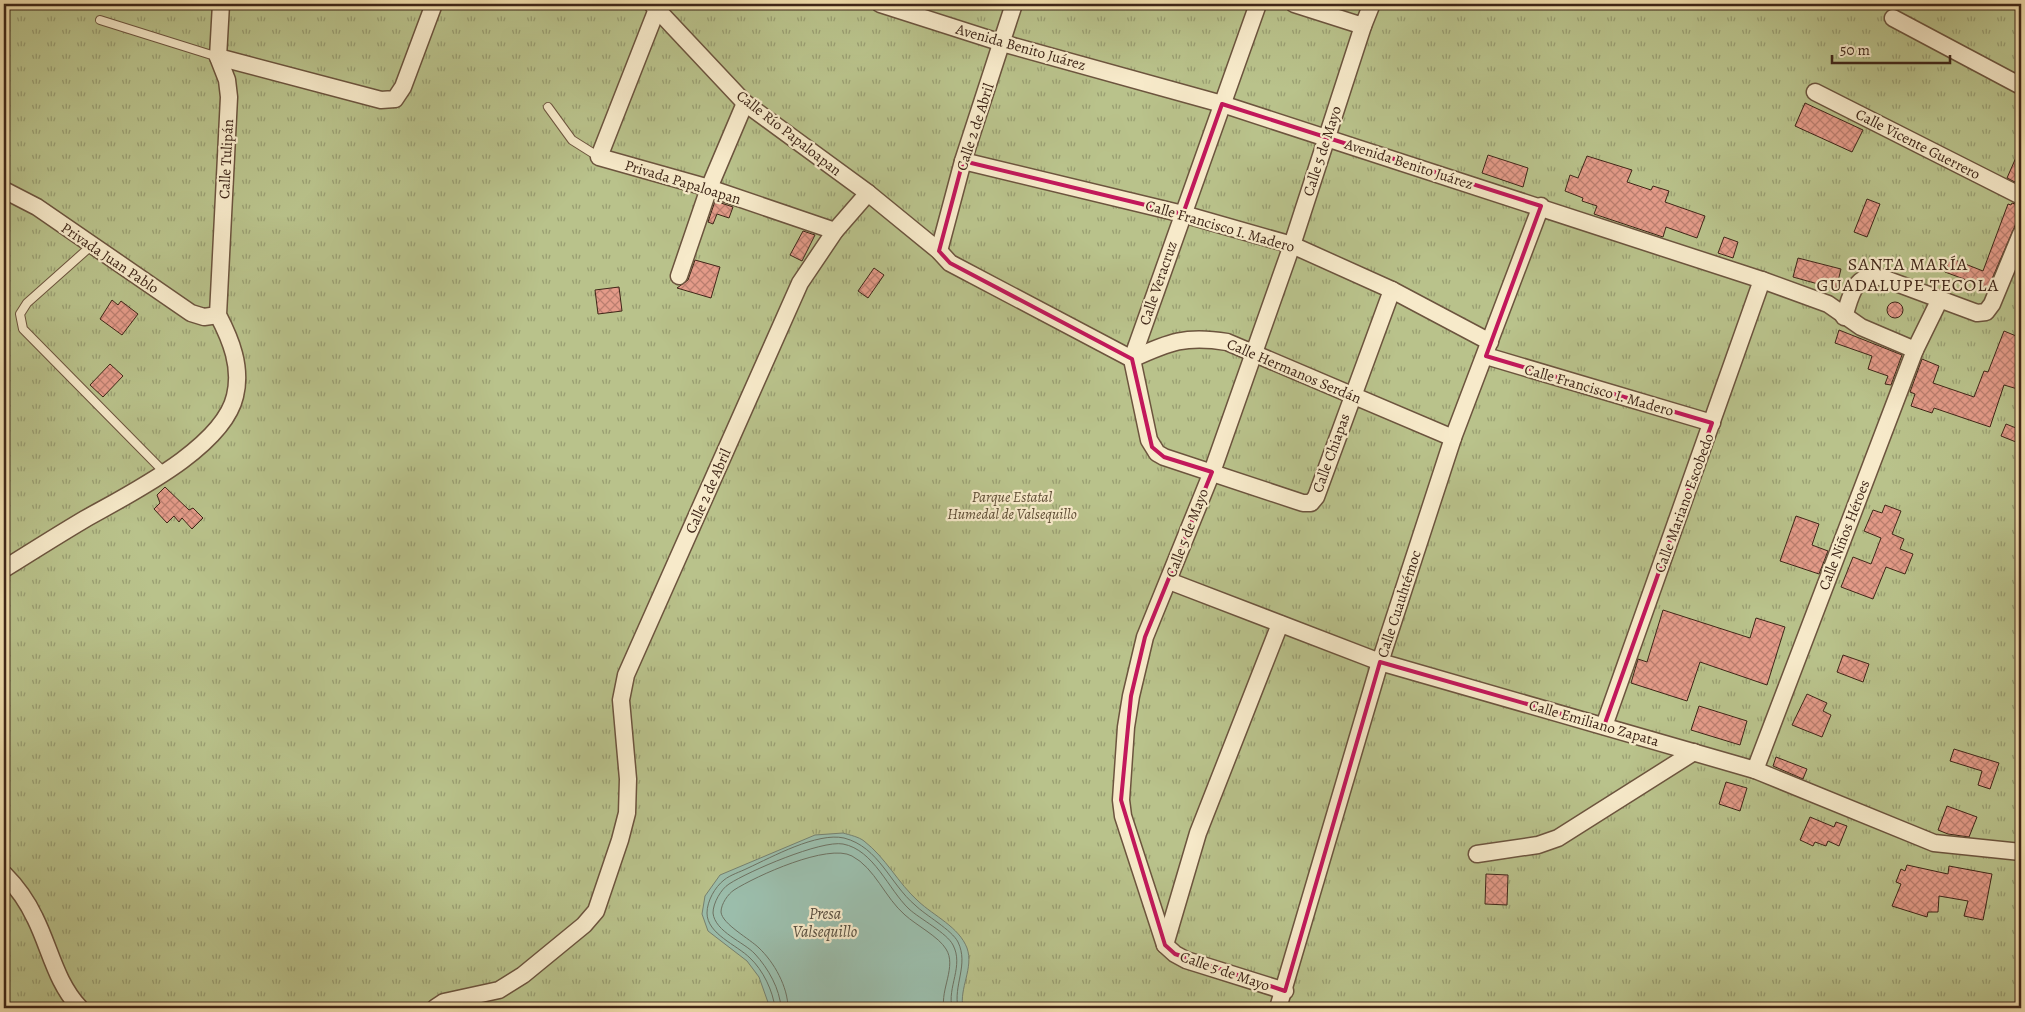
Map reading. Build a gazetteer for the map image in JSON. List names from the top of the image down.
{
  "streets": {
    "street": [
      "Avenida Benito Juárez",
      "Calle 2 de Abril",
      "Calle Río Papaloapan",
      "Calle Vicente Guerrero",
      "Calle 5 de Mayo",
      "Calle Tulipán",
      "Privada Papaloapan",
      "Calle Francisco I. Madero",
      "Privada Juan Pablo",
      "Calle Veracruz",
      "Calle Hermanos Serdán",
      "Calle Chiapas",
      "Calle Mariano Escobedo",
      "Calle Niños Héroes",
      "Calle Cuauhtémoc",
      "Calle Emiliano Zapata"
    ]
  },
  "crossings": [
    ["Avenida Benito Juárez", "Calle 2 de Abril"],
    ["Avenida Benito Juárez", "Calle 5 de Mayo"],
    ["Avenida Benito Juárez", "Calle Veracruz"],
    ["Avenida Benito Juárez", "Calle Mariano Escobedo"],
    ["Avenida Benito Juárez", "Calle Niños Héroes"],
    ["Avenida Benito Juárez", "Calle Cuauhtémoc"],
    ["Calle 2 de Abril", "Calle Río Papaloapan"],
    ["Calle 2 de Abril", "Privada Papaloapan"],
    ["Calle 2 de Abril", "Calle Francisco I. Madero"],
    ["Calle Río Papaloapan", "Calle Veracruz"],
    ["Calle Río Papaloapan", "Calle Hermanos Serdán"],
    ["Calle 5 de Mayo", "Calle Francisco I. Madero"],
    ["Calle 5 de Mayo", "Calle Hermanos Serdán"],
    ["Calle 5 de Mayo", "Calle Chiapas"],
    ["Calle 5 de Mayo", "Calle Cuauhtémoc"],
    ["Calle 5 de Mayo", "Calle Emiliano Zapata"],
    ["Calle Tulipán", "Privada Juan Pablo"],
    ["Calle Francisco I. Madero", "Calle Veracruz"],
    ["Calle Francisco I. Madero", "Calle Chiapas"],
    ["Calle Francisco I. Madero", "Calle Mariano Escobedo"],
    ["Calle Francisco I. Madero", "Calle Cuauhtémoc"],
    ["Calle Veracruz", "Calle Hermanos Serdán"],
    ["Calle Hermanos Serdán", "Calle Chiapas"],
    ["Calle Hermanos Serdán", "Calle Cuauhtémoc"],
    ["Calle Mariano Escobedo", "Calle Emiliano Zapata"],
    ["Calle Niños Héroes", "Calle Emiliano Zapata"],
    ["Calle Cuauhtémoc", "Calle Emiliano Zapata"]
  ],
  "districts": ["SANTA MARÍA GUADALUPE TECOLA"],
  "water": ["Presa Valsequillo"],
  "parks": ["Parque Estatal Humedal de Valsequillo"],
  "scale_bar": "50 m"
}
